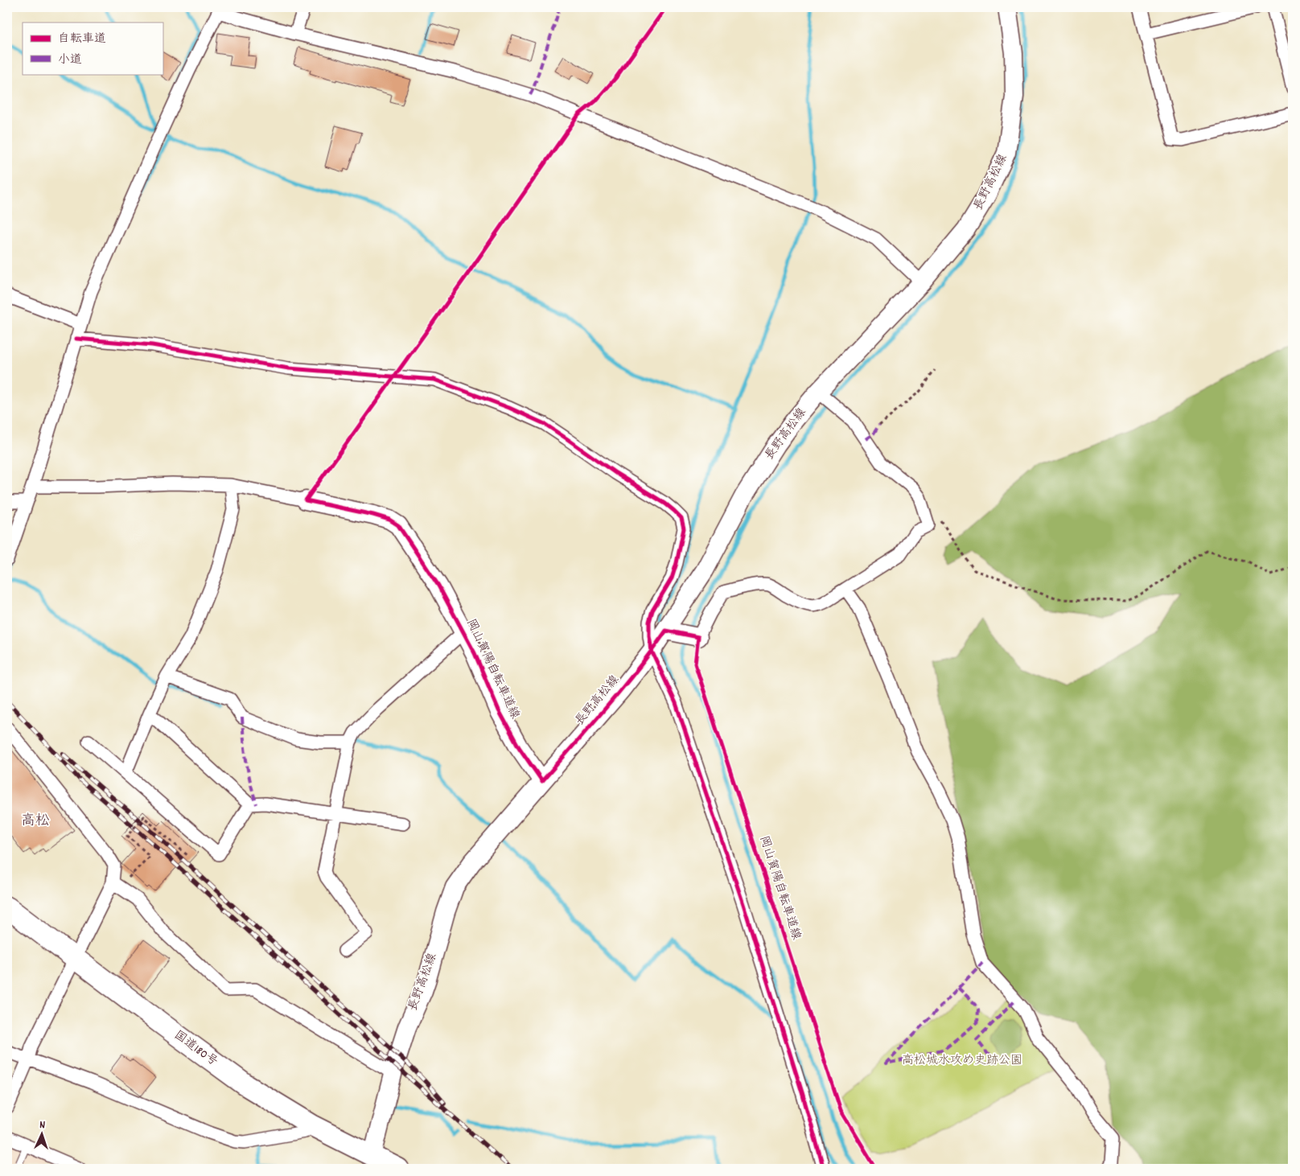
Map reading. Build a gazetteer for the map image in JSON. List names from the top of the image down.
{
  "streets": {
    "highway": ["国道180号"],
    "main road": ["長野高松線", "岡山賀陽自転車道線"]
  },
  "crossings": [
    ["長野高松線", "岡山賀陽自転車道線"],
    ["長野高松線", "国道180号"]
  ],
  "districts": ["高松"],
  "parks": ["高松城水攻め史跡公園"],
  "legend": ["自転車道", "小道"],
  "north": "top"
}
